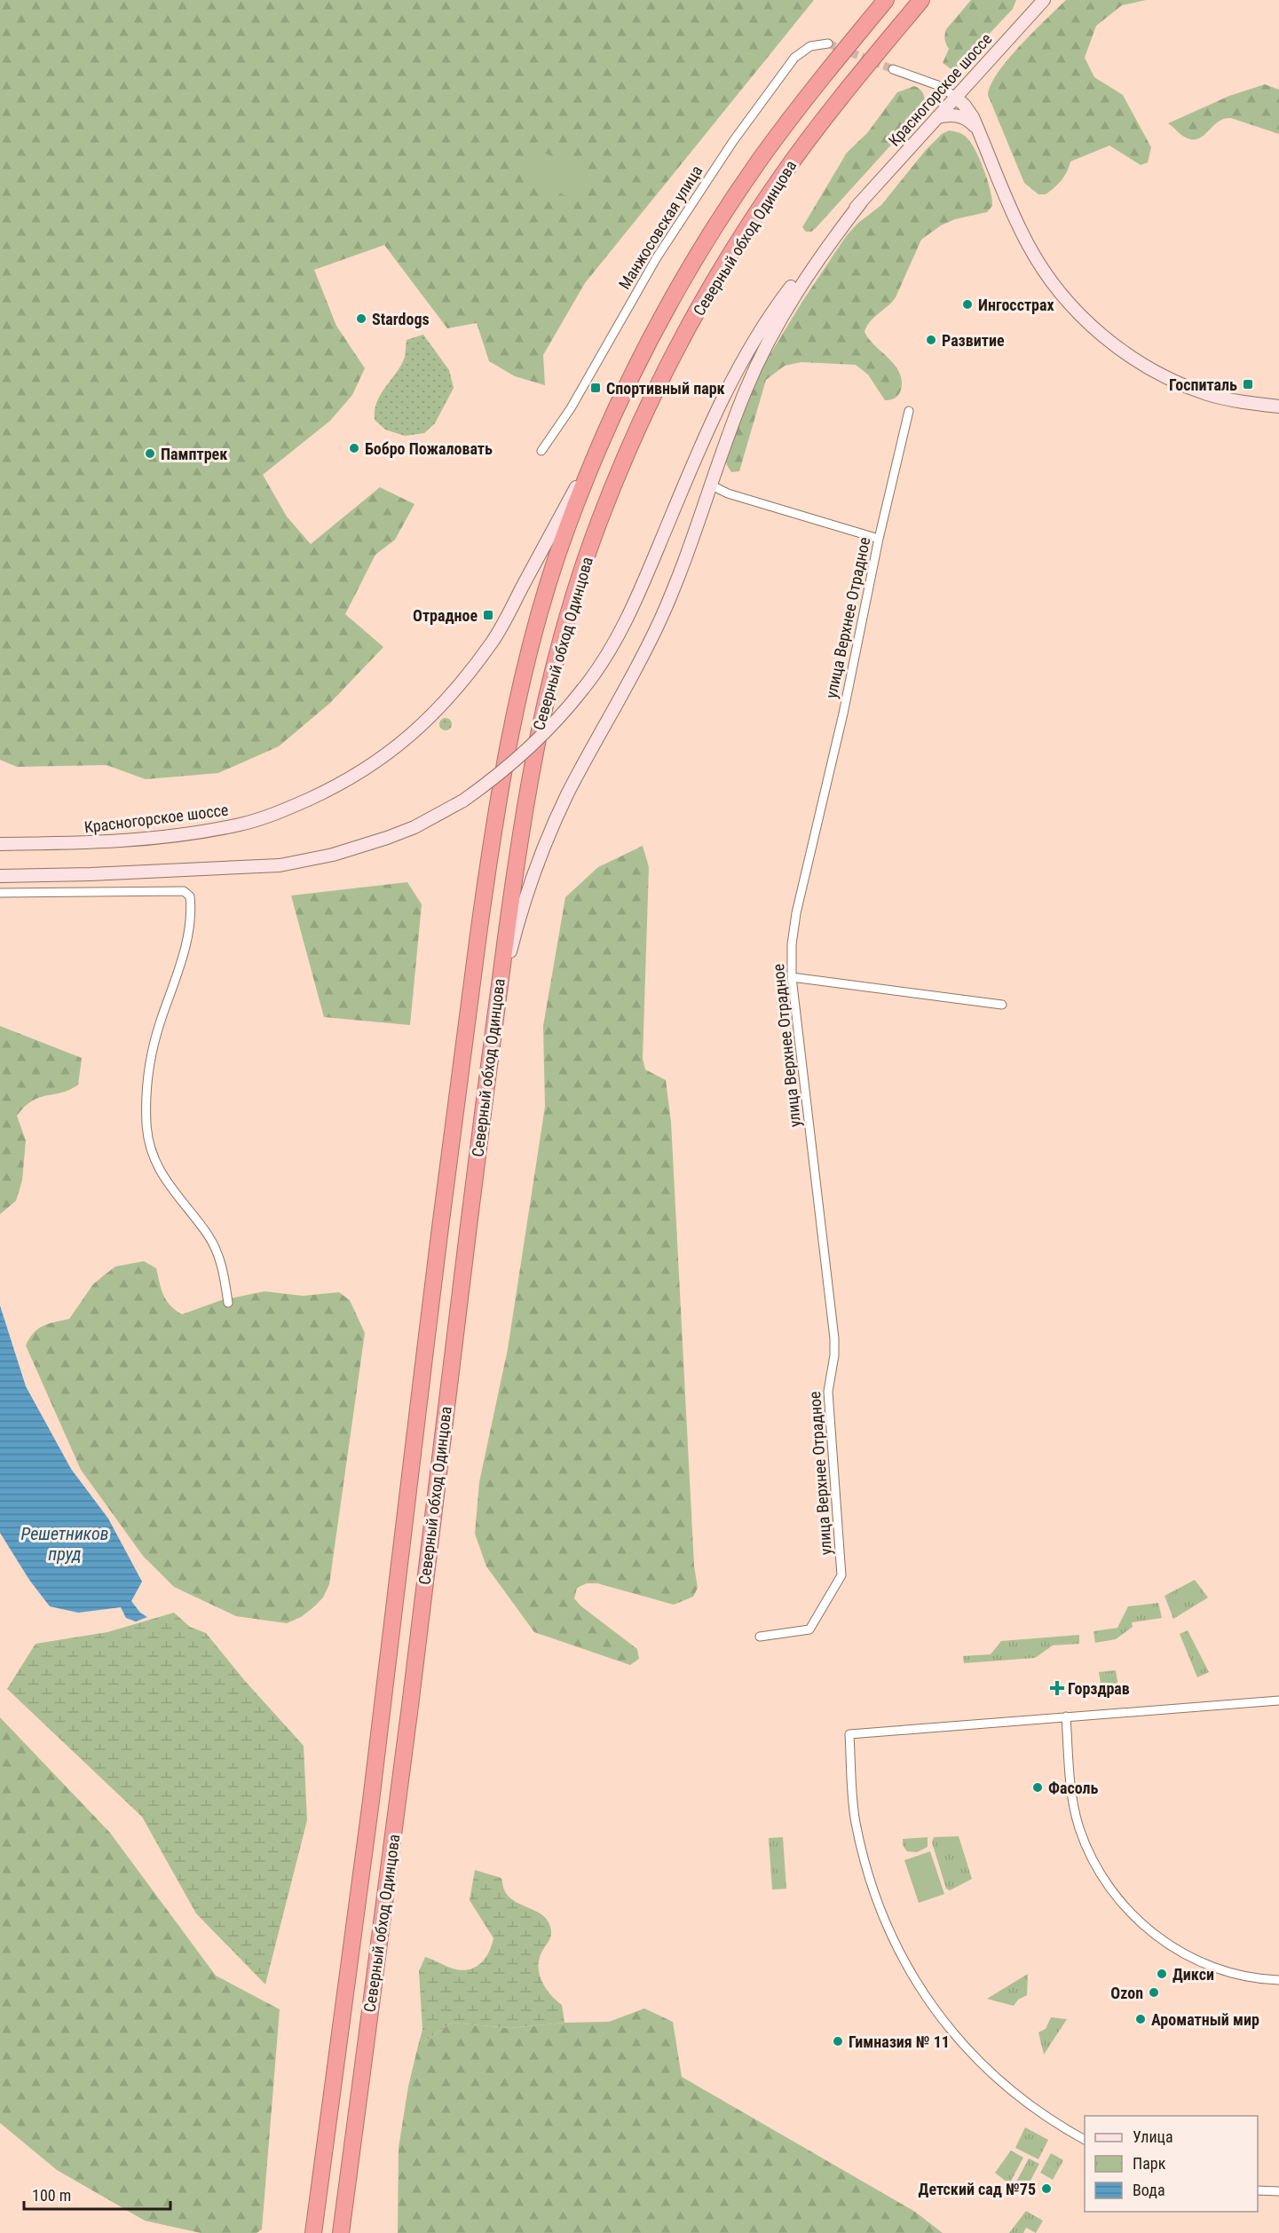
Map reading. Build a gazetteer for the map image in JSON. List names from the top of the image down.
{
  "streets": {
    "highway": ["Северный обход Одинцова"],
    "main road": ["Красногорское шоссе"],
    "street": ["Манжосовская улица", "улица Верхнее Отрадное"]
  },
  "crossings": [
    ["Красногорское шоссе", "Северный обход Одинцова"]
  ],
  "water": ["Решетников пруд"],
  "places": {
    "other": [
      "Ингосстрах",
      "Stardogs",
      "Развитие",
      "Бобро Пожаловать",
      "Памптрек",
      "Фасоль",
      "Дикси",
      "Ozon",
      "Ароматный мир",
      "Гимназия № 11",
      "Детский сад №75"
    ],
    "transit": ["Госпиталь", "Спортивный парк", "Отрадное"],
    "health": ["Горздрав"]
  },
  "legend": ["Улица", "Парк", "Вода"],
  "scale_bar": "100 m"
}
